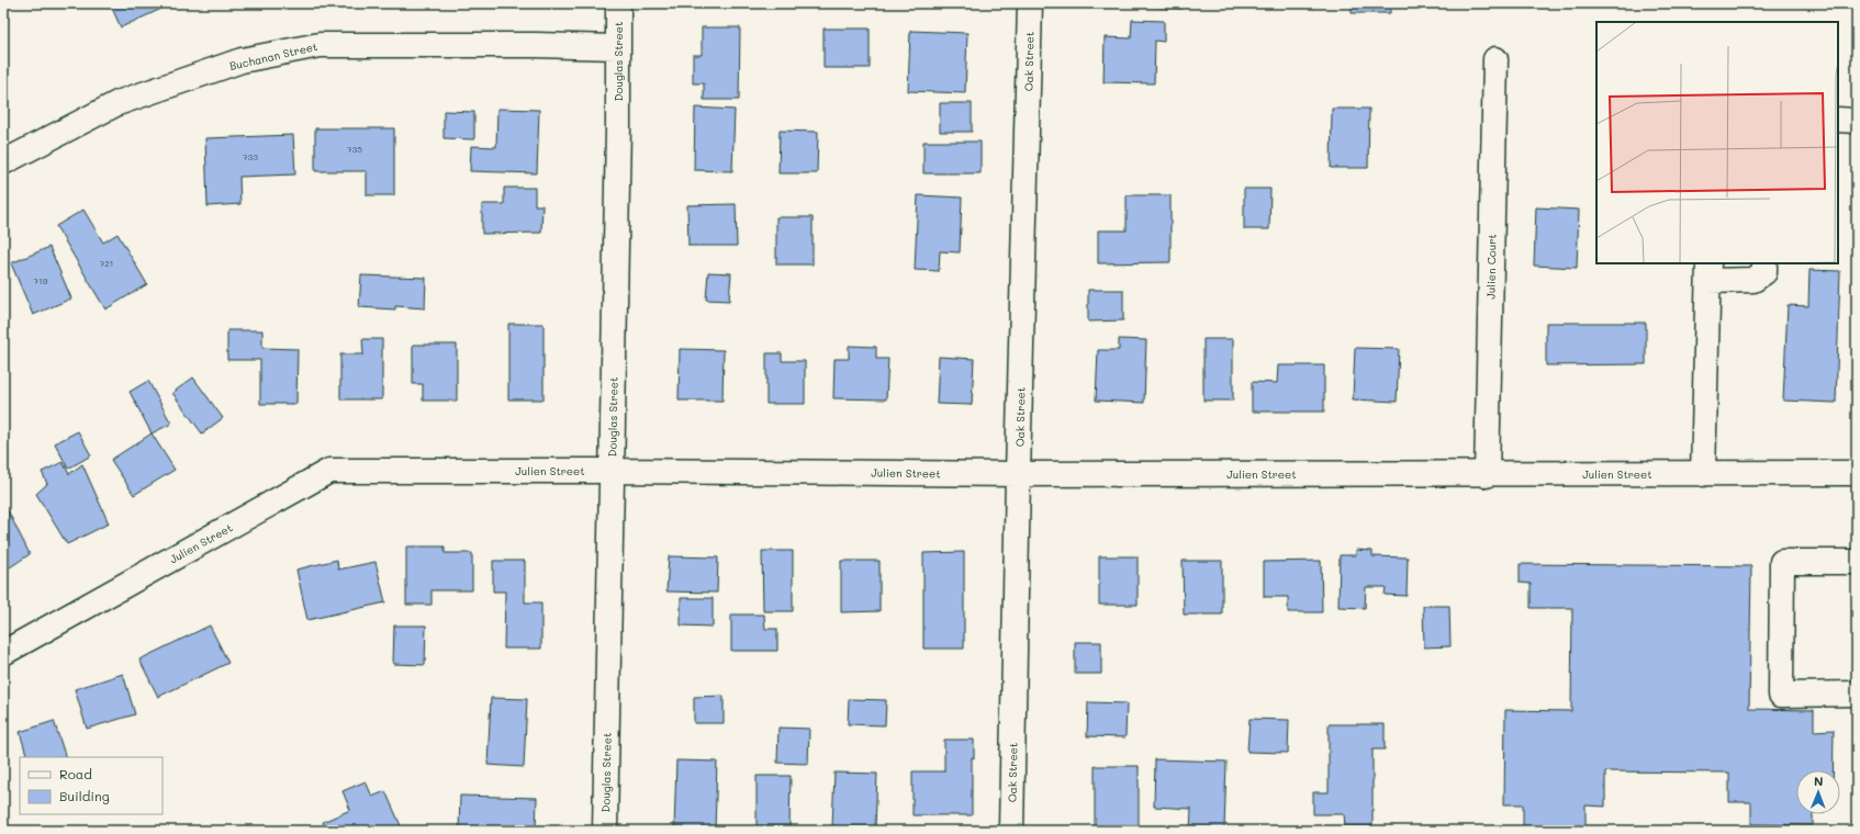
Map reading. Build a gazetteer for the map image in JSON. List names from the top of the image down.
{
  "streets": {
    "street": [
      "Buchanan Street",
      "Douglas Street",
      "Oak Street",
      "Julien Court",
      "Julien Street"
    ]
  },
  "crossings": [
    ["Buchanan Street", "Douglas Street"],
    ["Douglas Street", "Julien Street"],
    ["Oak Street", "Julien Street"],
    ["Julien Court", "Julien Street"]
  ],
  "house_numbers": [
    "735",
    "733",
    "721",
    "719"
  ],
  "legend": ["Road", "Building"],
  "north": "top"
}
